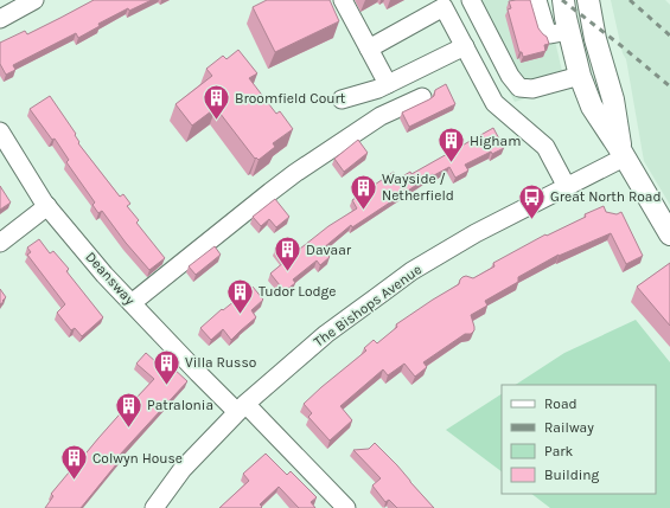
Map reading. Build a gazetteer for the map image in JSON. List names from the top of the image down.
{
  "streets": {
    "street": ["Deansway", "The Bishops Avenue"]
  },
  "crossings": [
    ["Deansway", "The Bishops Avenue"]
  ],
  "places": {
    "building": [
      "Broomfield Court",
      "Higham",
      "Wayside / Netherfield",
      "Davaar",
      "Tudor Lodge",
      "Villa Russo",
      "Patralonia",
      "Colwyn House"
    ],
    "bus stop": ["Great North Road"]
  },
  "legend": [
    "Road",
    "Railway",
    "Park",
    "Building"
  ]
}
